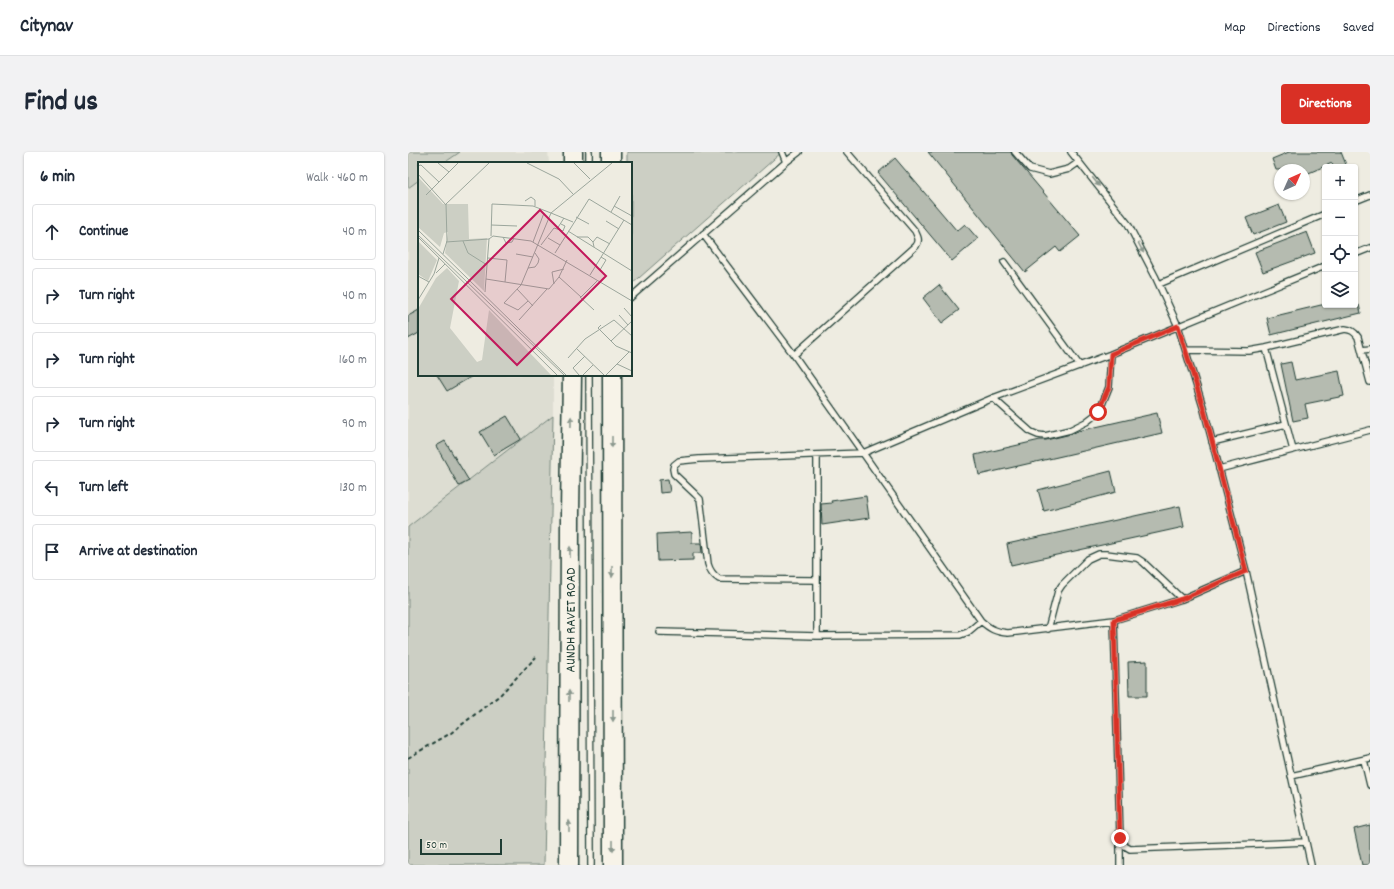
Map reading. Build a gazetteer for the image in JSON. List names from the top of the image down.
{
  "streets": {
    "main road": ["AUNDH RAVET ROAD"]
  },
  "scale_bar": "50 m",
  "north": "top right",
  "page": {
    "header": "Citynav",
    "nav": ["Map", "Directions", "Saved"],
    "title": "Find us",
    "buttons": "Directions",
    "heading": ["6 min", "Walk · 460 m"],
    "map_buttons": ["+", "−"],
    "list": [
      ["Continue", "40 m"],
      ["Turn right", "40 m"],
      ["Turn right", "160 m"],
      ["Turn right", "90 m"],
      ["Turn left", "130 m"],
      "Arrive at destination"
    ],
    "scale": "50 m"
  }
}
